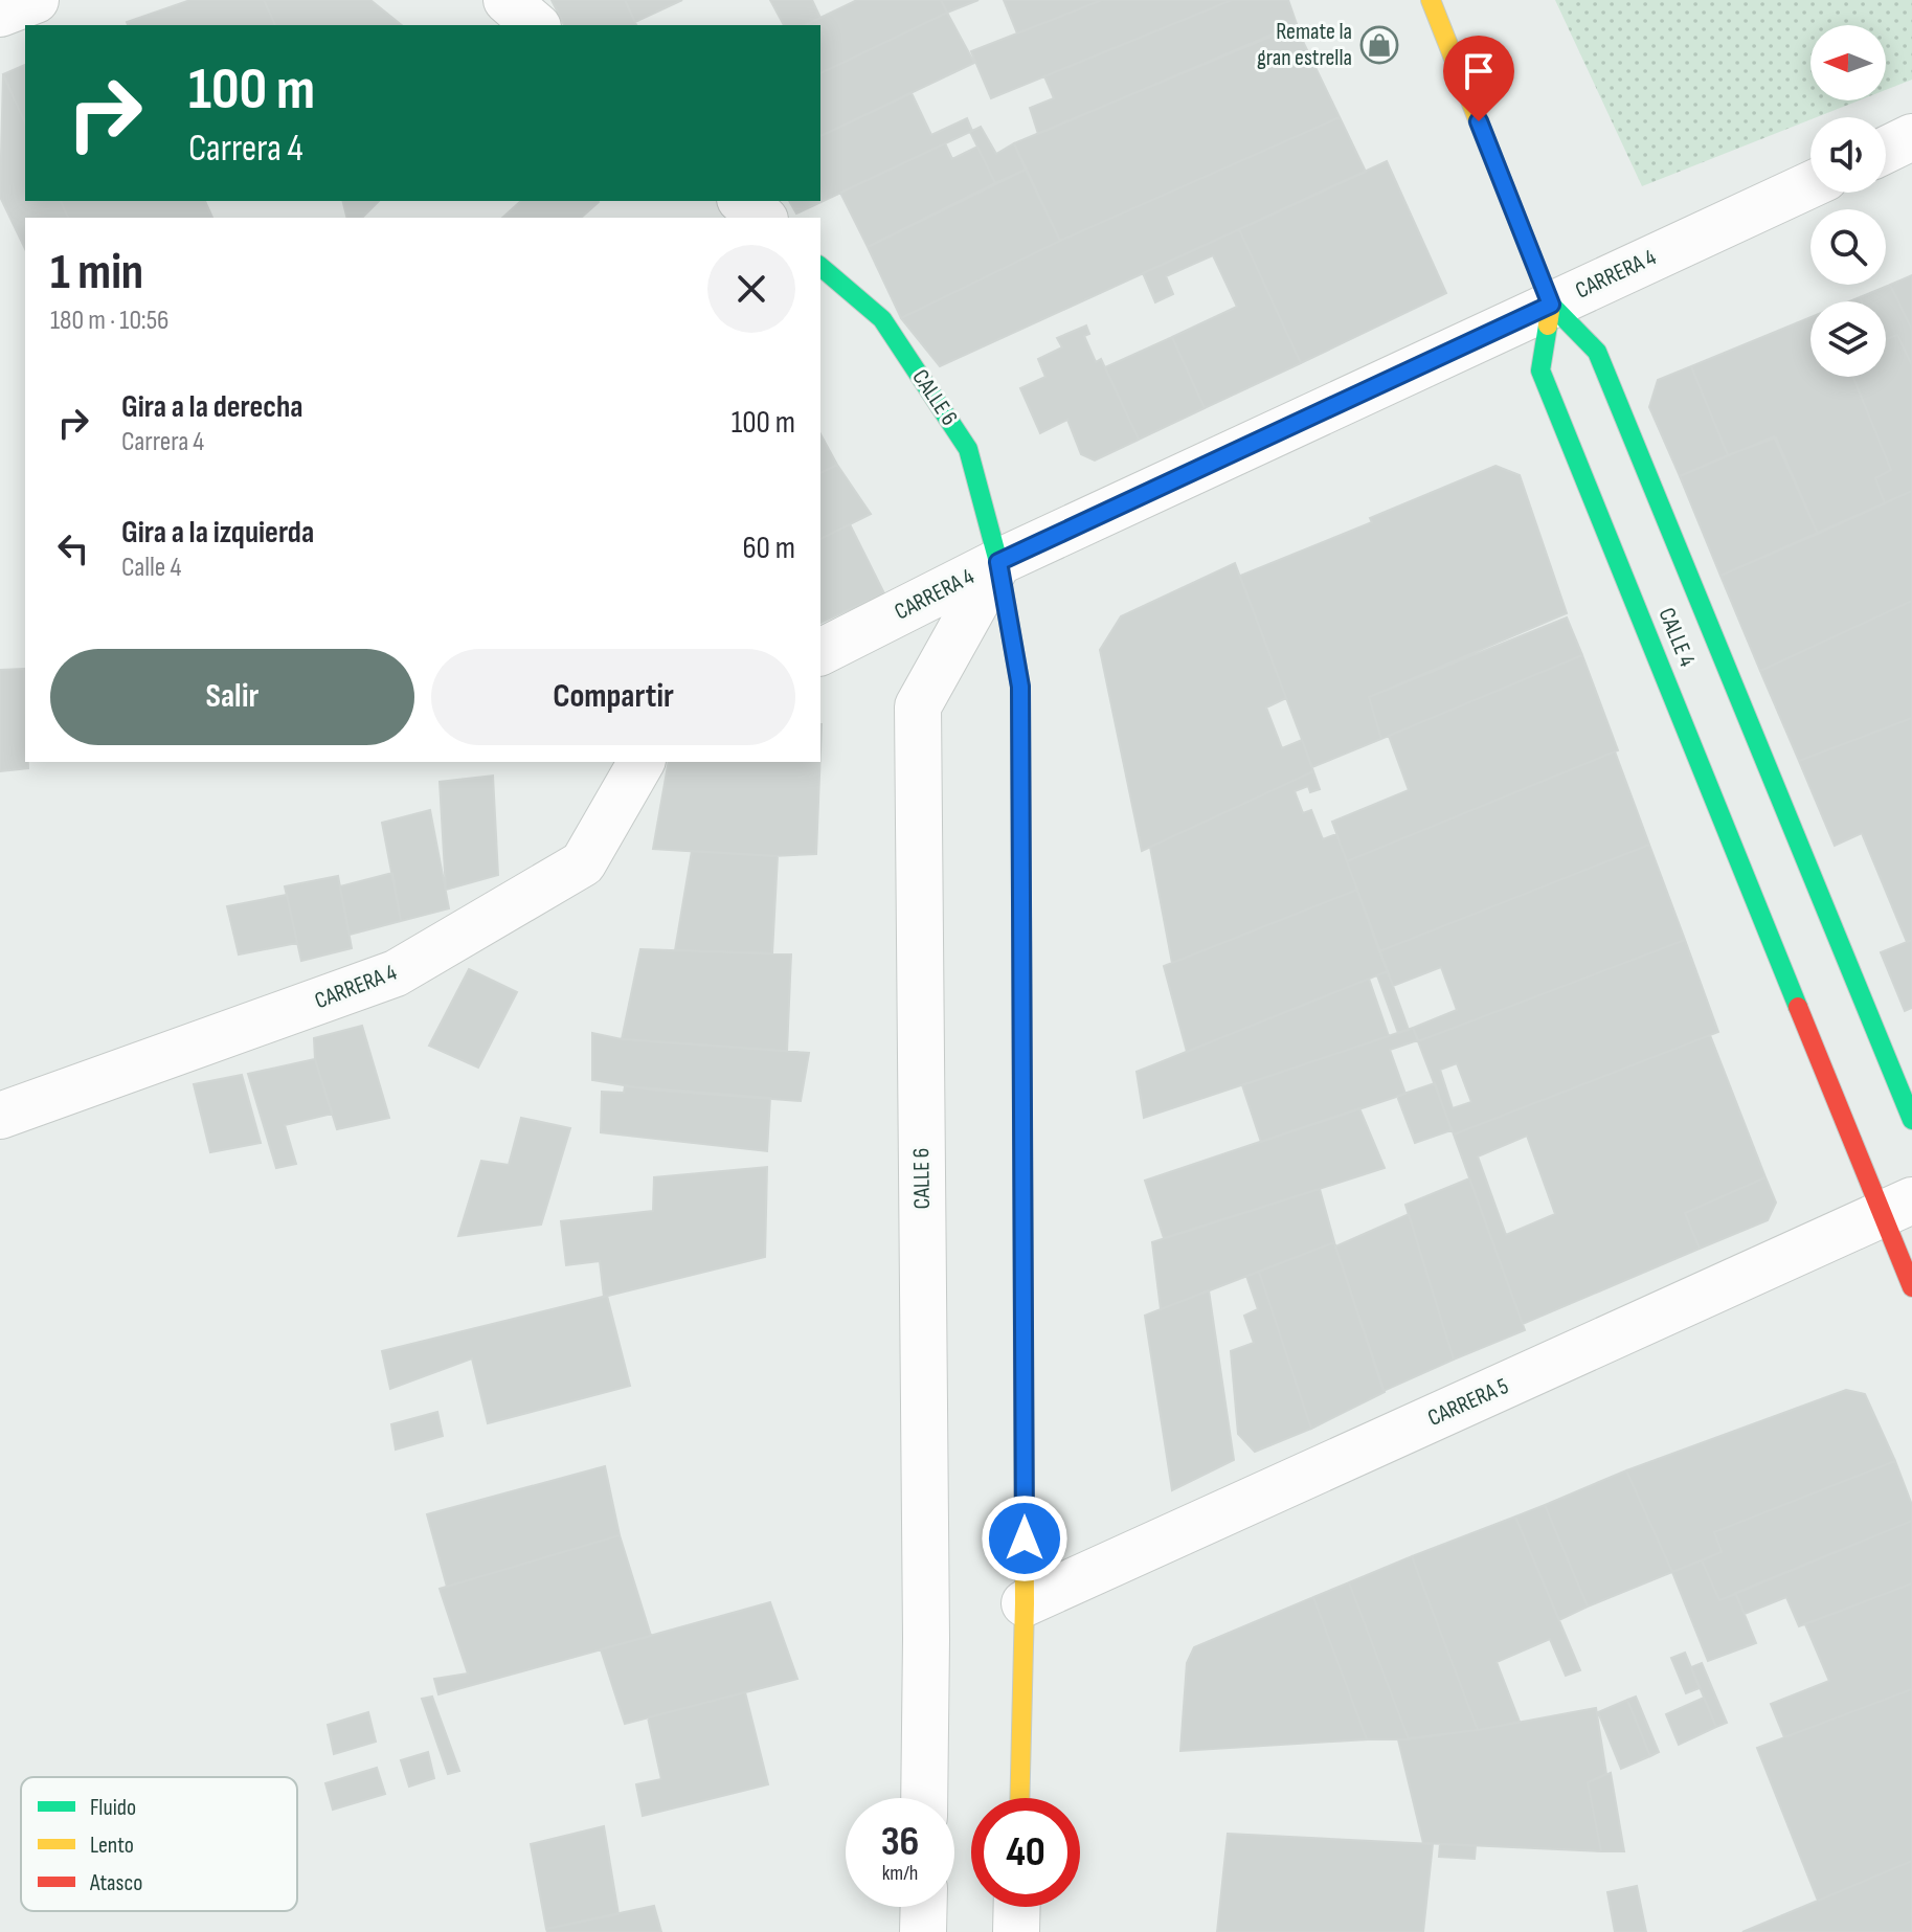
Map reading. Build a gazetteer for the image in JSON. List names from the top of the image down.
{
  "streets": {
    "street": [
      "CARRERA 4",
      "CALLE 6",
      "CALLE 4",
      "CARRERA 5"
    ]
  },
  "crossings": [
    ["CARRERA 4", "CALLE 6"],
    ["CARRERA 4", "CALLE 4"],
    ["CALLE 6", "CARRERA 5"],
    ["CALLE 4", "CARRERA 5"]
  ],
  "places": {
    "shop": ["Remate la gran estrella"]
  },
  "legend": ["Fluido", "Lento", "Atasco"],
  "north": "left",
  "page": {
    "turn": ["100 m", "Carrera 4"],
    "heading": ["1 min", "180 m · 10:56"],
    "list": [
      {
        "name": "Gira a la derecha",
        "note": "Carrera 4",
        "value": "100 m"
      },
      {
        "name": "Gira a la izquierda",
        "note": "Calle 4",
        "value": "60 m"
      }
    ],
    "buttons": ["Salir", "Compartir"],
    "speed": "36 km/h",
    "limit": "40"
  }
}
